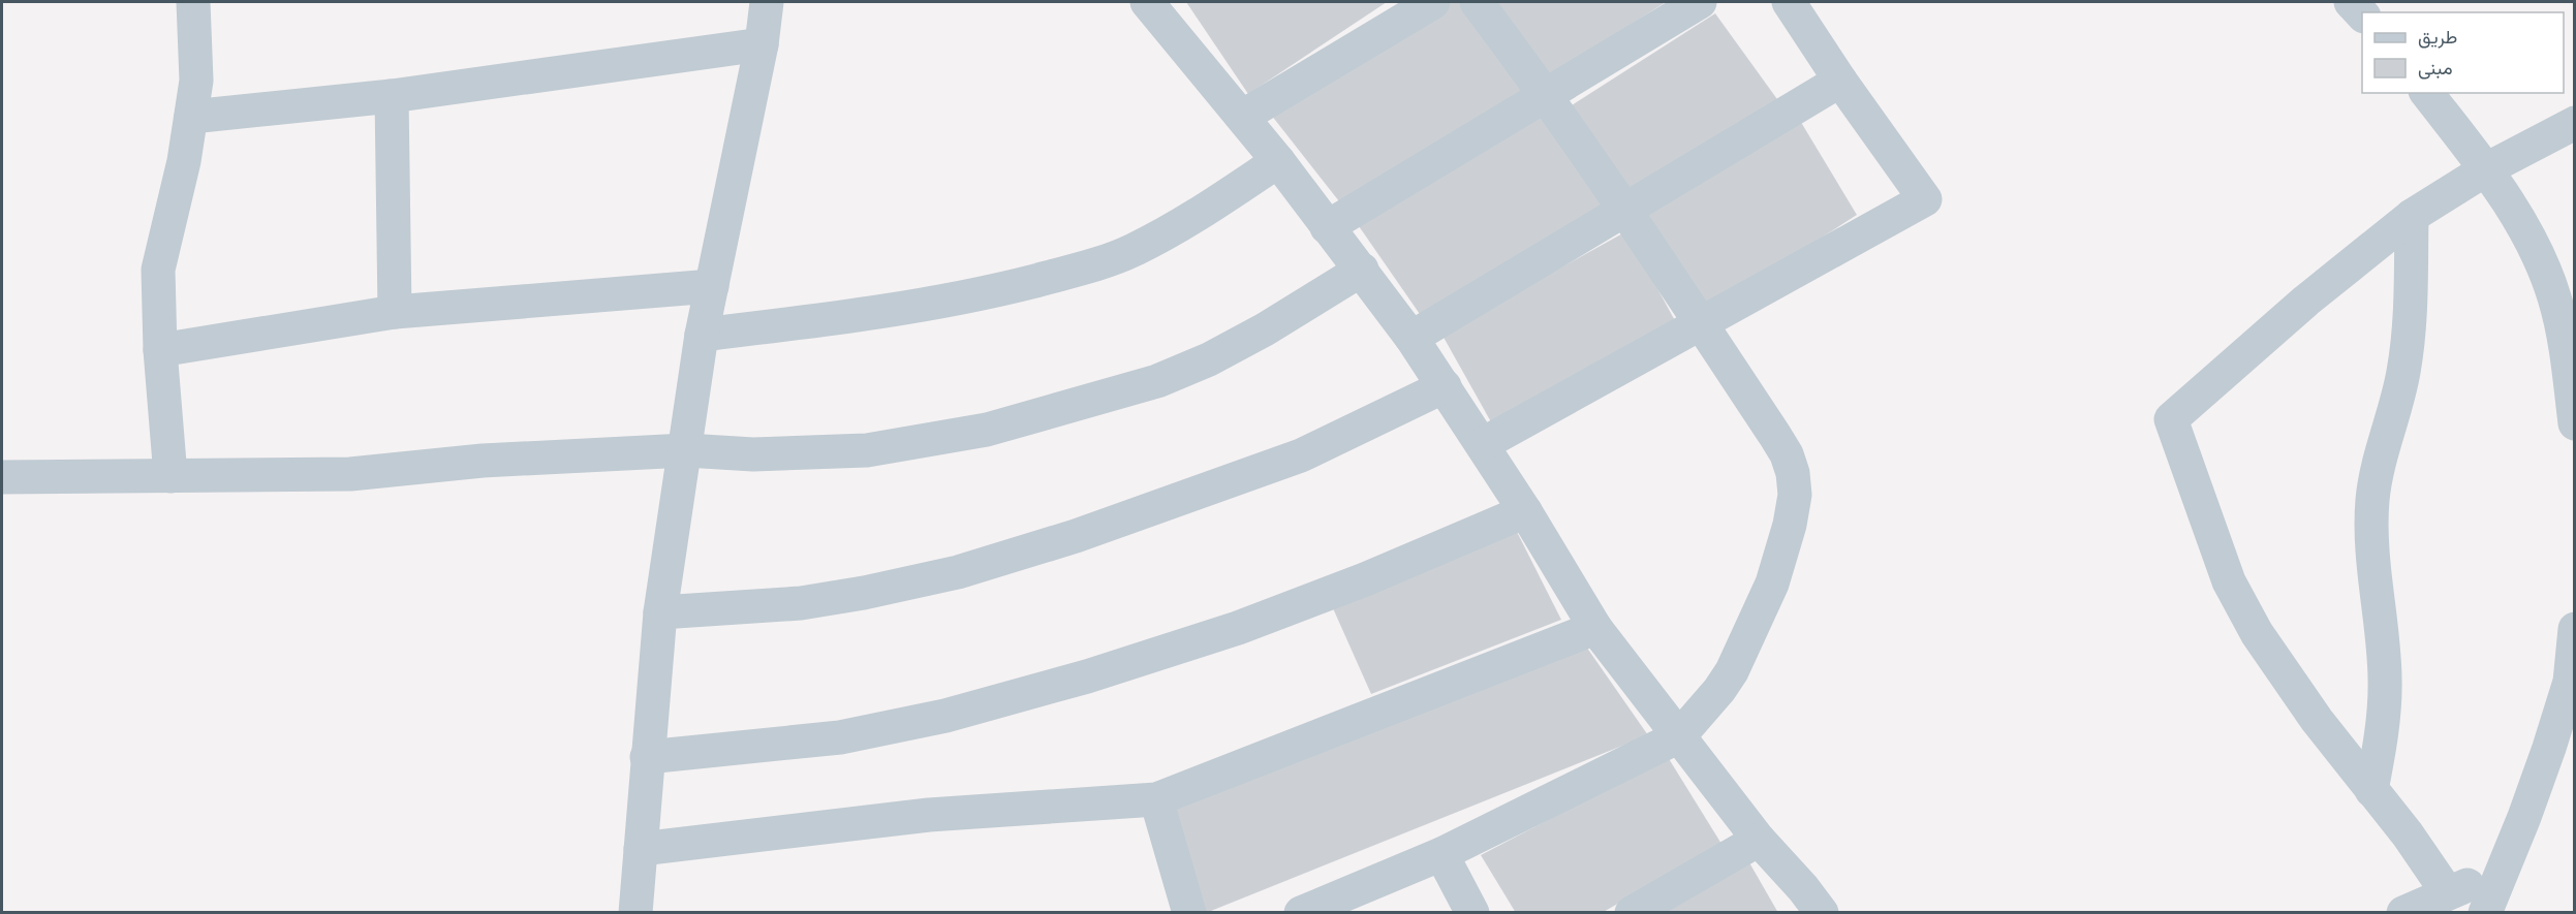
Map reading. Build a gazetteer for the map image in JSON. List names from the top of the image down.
{
  "legend": ["طريق", "مبنى"]
}
